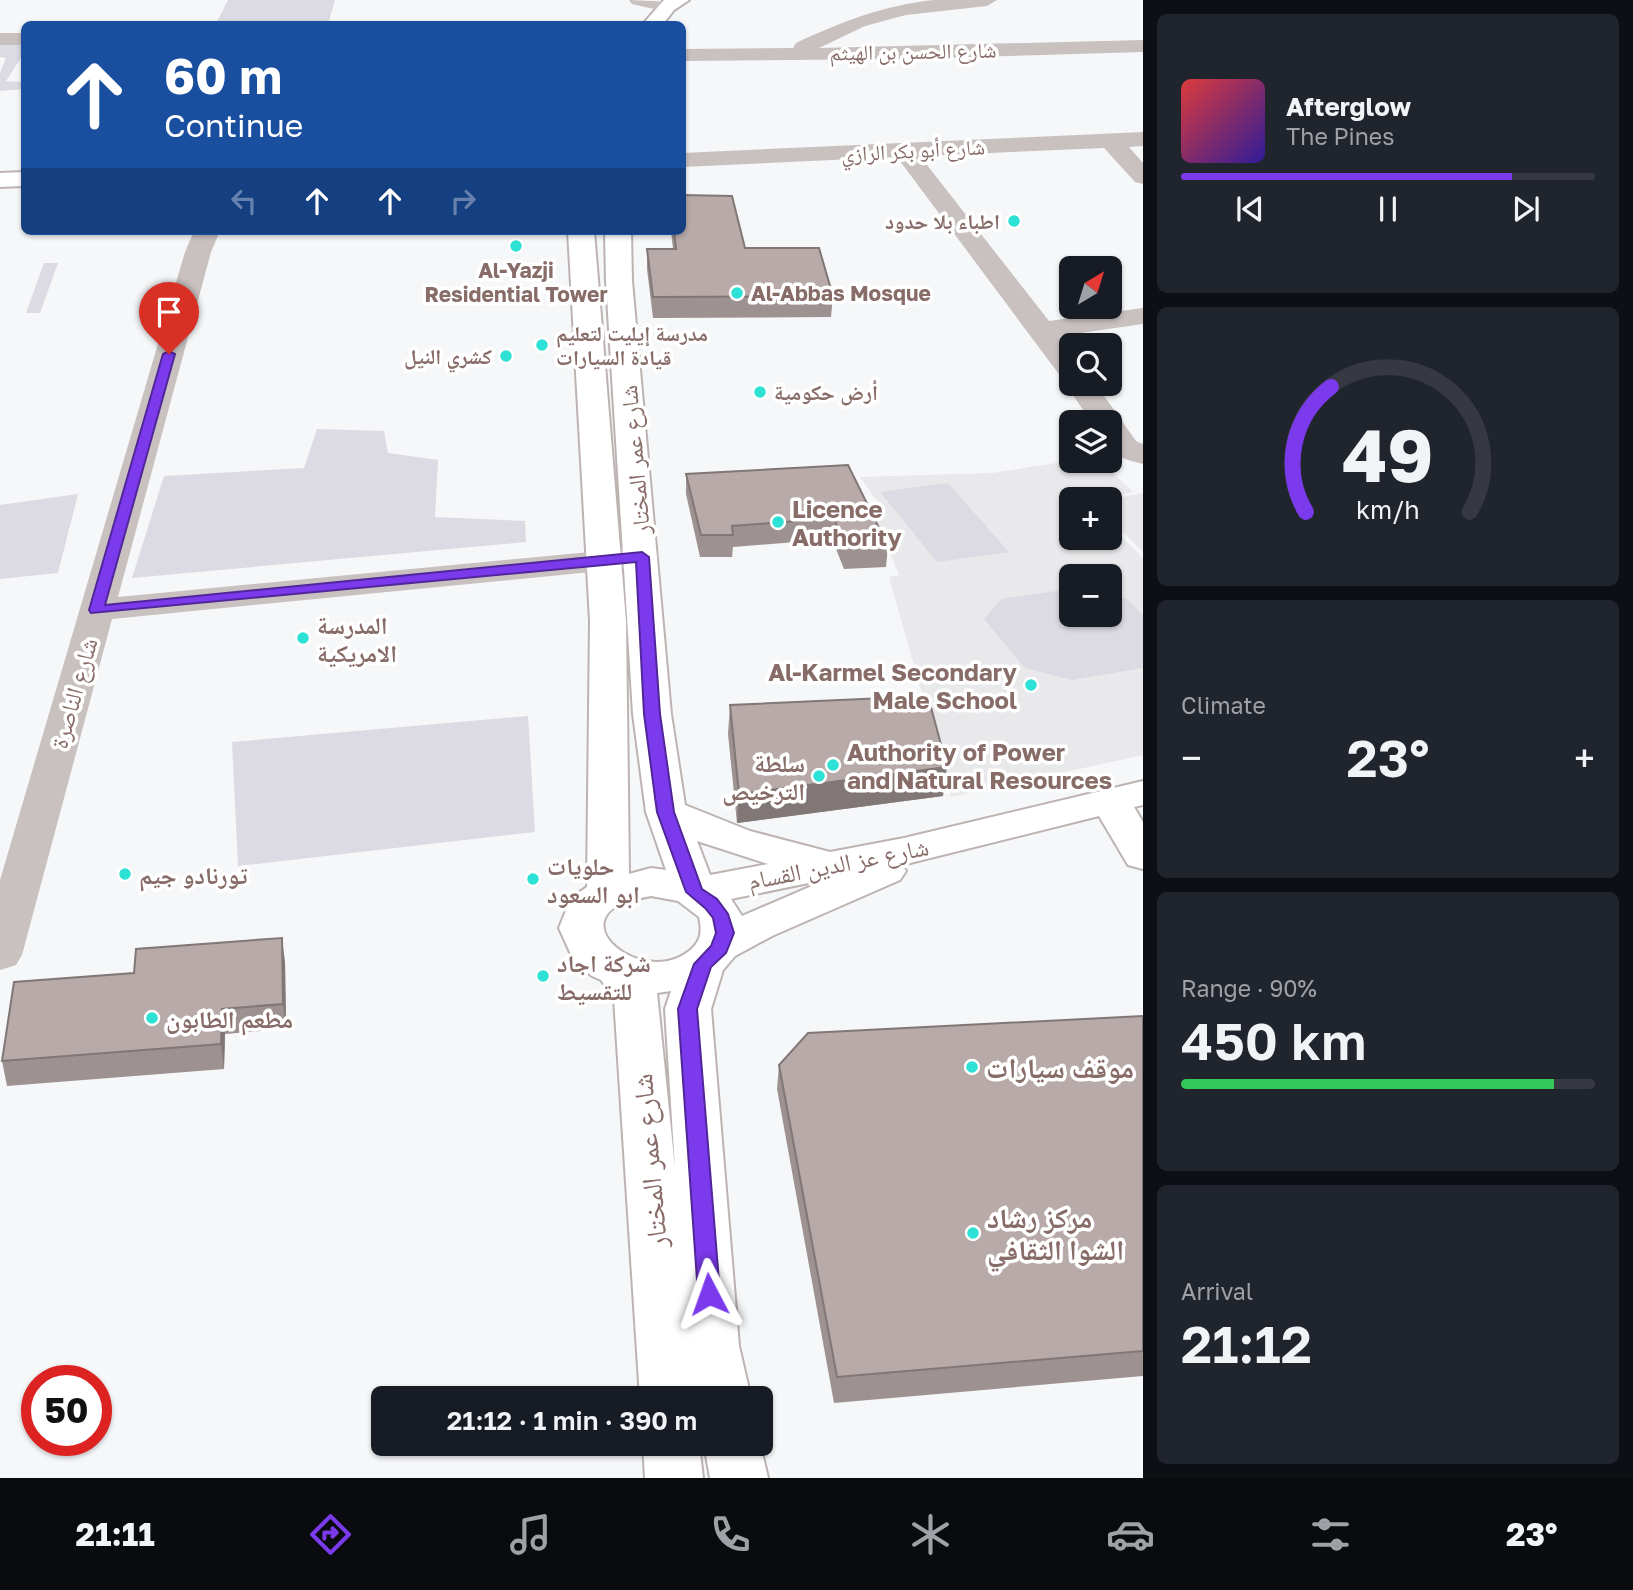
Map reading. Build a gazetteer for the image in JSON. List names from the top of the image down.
{
  "streets": {
    "main road": ["شارع عمر المختار", "شارع عز الدين القسام"],
    "street": ["شارع الحسن بن الهيثم", "شارع أبو بكر الرازي", "شارع الناصرة"]
  },
  "crossings": [
    ["شارع عمر المختار", "شارع عز الدين القسام"]
  ],
  "places": [
    "اطباء بلا حدود",
    "Al-Yazji Residential Tower",
    "Al-Abbas Mosque",
    "مدرسة إيليت لتعليم قيادة السيارات",
    "كشري النيل",
    "أرض حكومية",
    "Licence Authority",
    "المدرسة الامريكية",
    "Al-Karmel Secondary Male School",
    "Authority of Power and Natural Resources",
    "سلطة الترخيص",
    "تورنادو جيم",
    "حلويات ابو السعود",
    "شركة اجاد للتقسيط",
    "مطعم الطابون",
    "موقف سيارات",
    "مركز رشاد الشوا الثقافي"
  ],
  "north": "top right",
  "page": {
    "turn": ["60 m", "Continue"],
    "song": ["Afterglow", "The Pines"],
    "map_buttons": ["+", "−"],
    "tile": [
      "Climate",
      ["Range · 90%", "450 km"],
      ["Arrival", "21:12"]
    ],
    "heat": ["−", "23°", "+"],
    "limit": "50",
    "trip": "21:12 · 1 min · 390 m",
    "tabs": ["21:11", "23°"],
    "gauge": ["49", "km/h"]
  }
}
